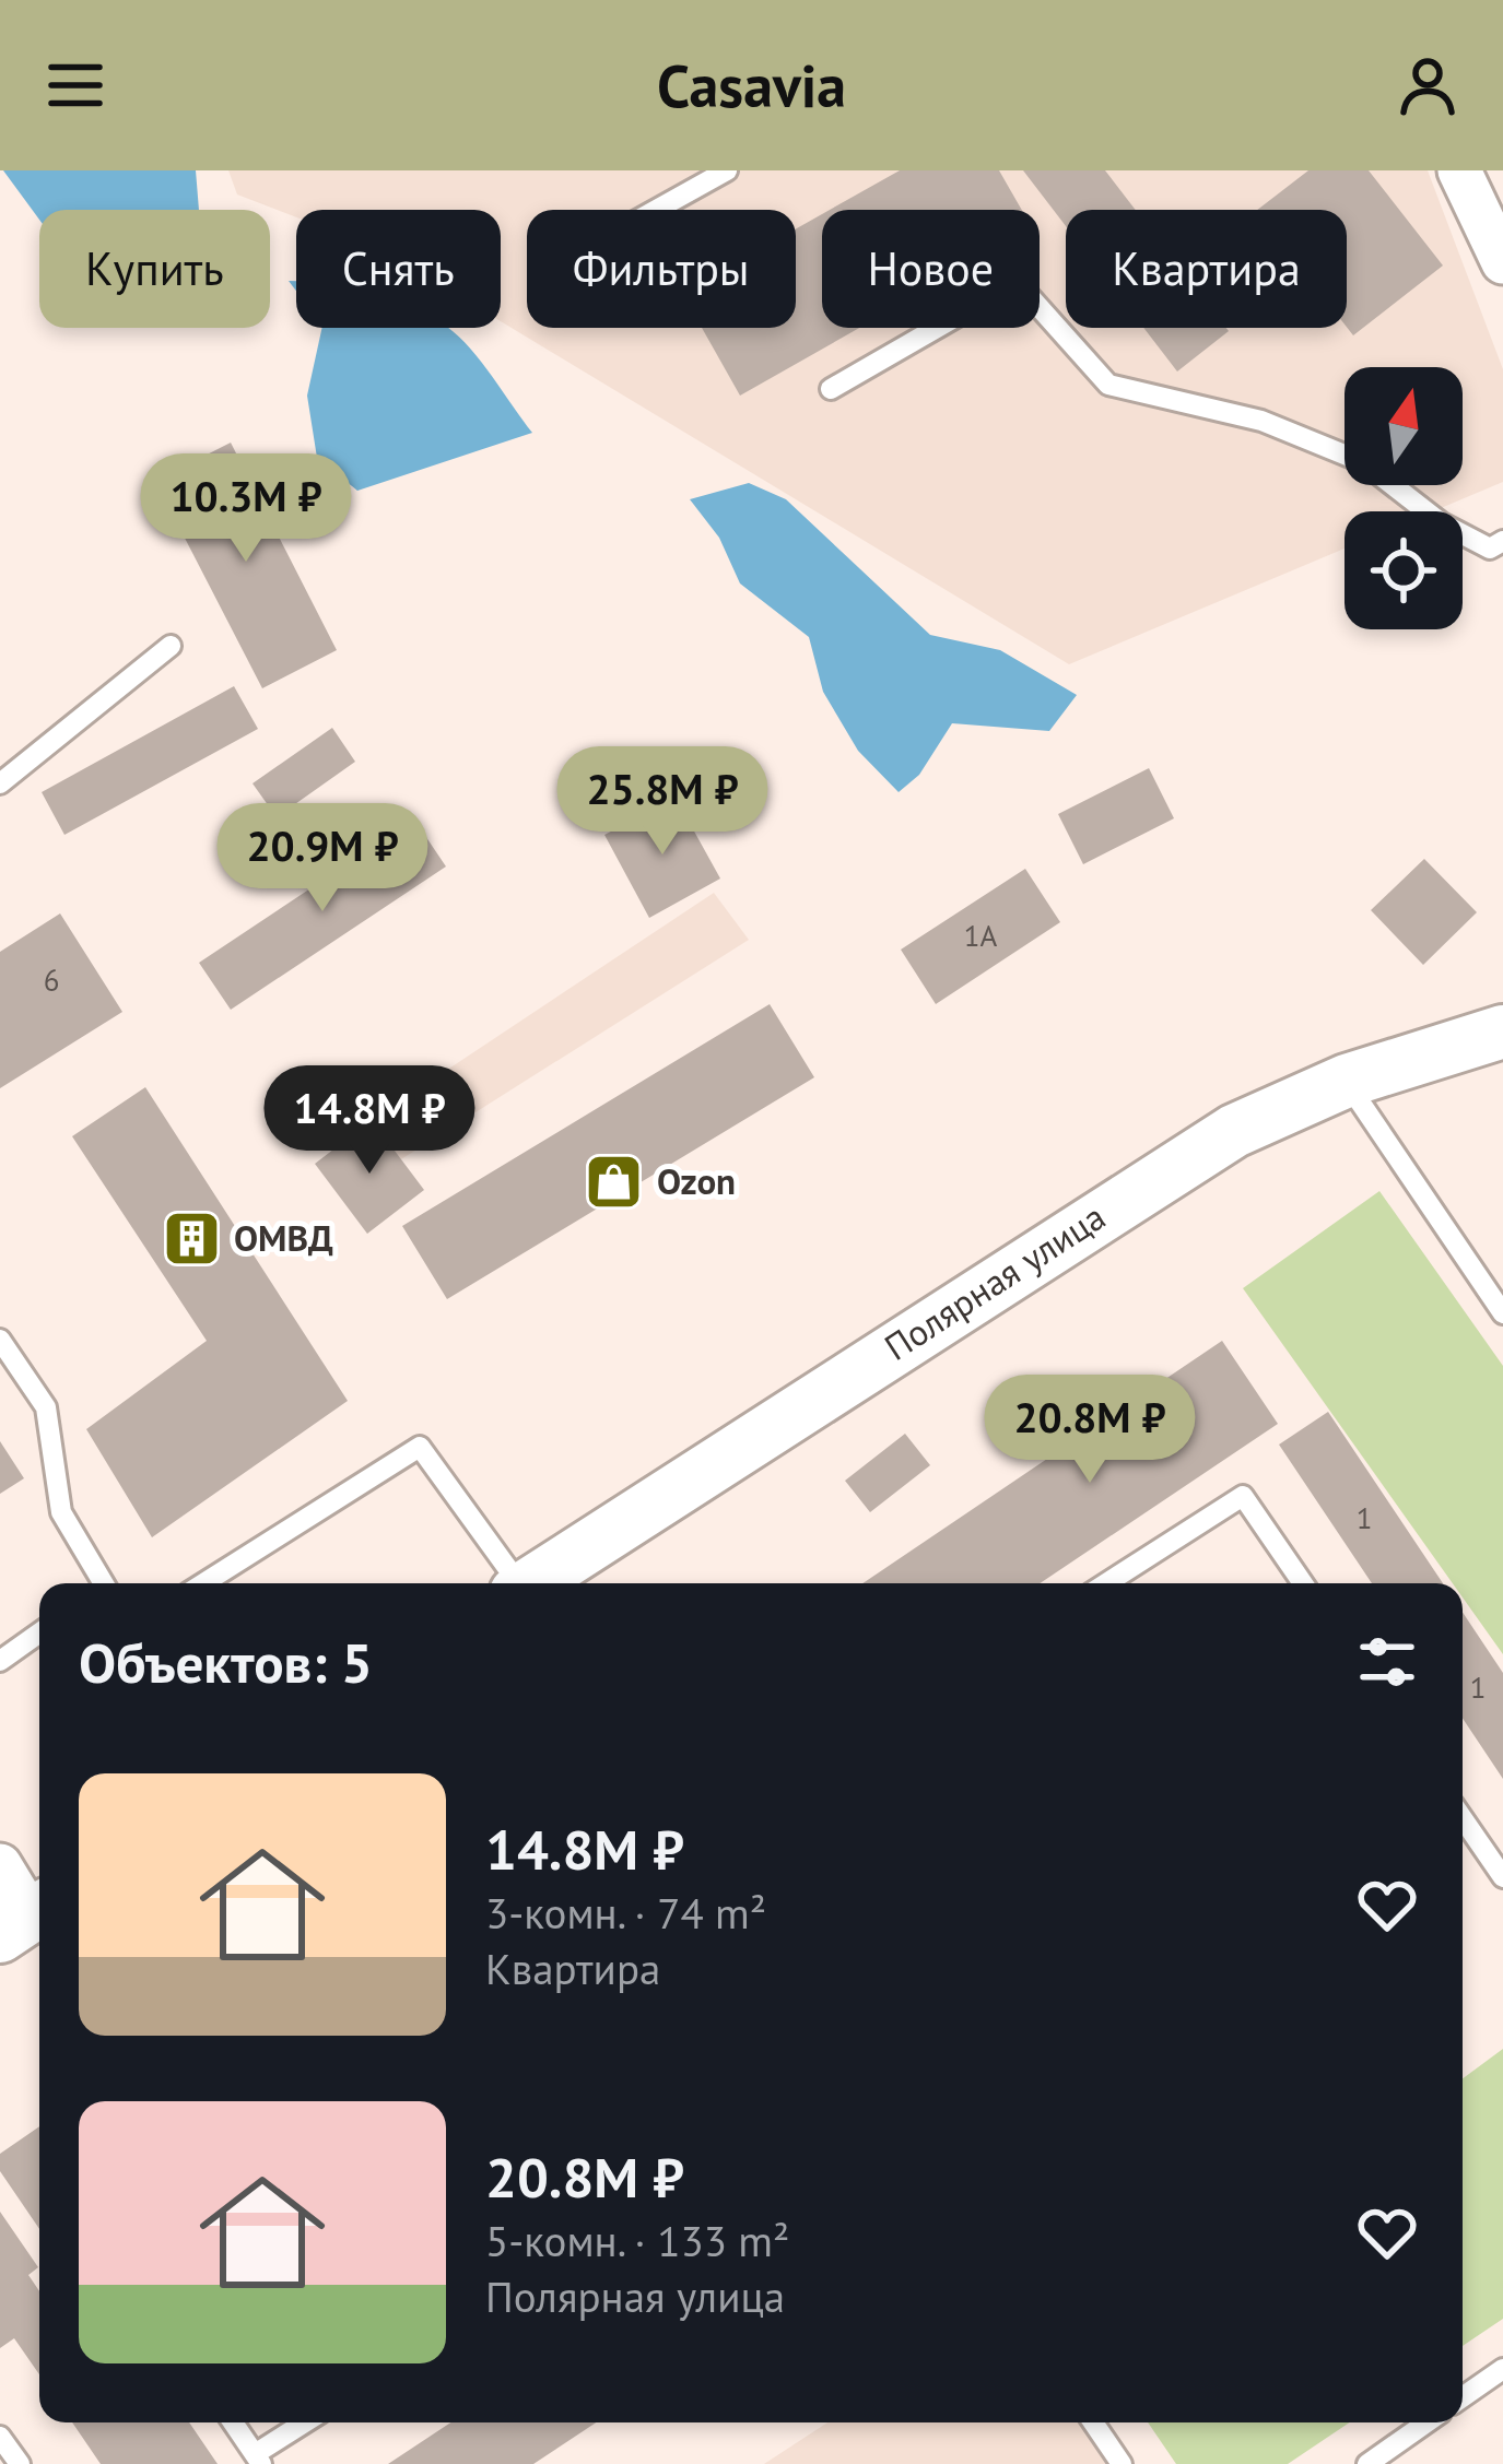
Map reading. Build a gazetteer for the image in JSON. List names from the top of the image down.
{
  "streets": {
    "street": ["Полярная улица"]
  },
  "places": {
    "shop": ["Ozon"],
    "building": ["ОМВД"]
  },
  "house_numbers": [
    "1А",
    "6",
    "1",
    "1"
  ],
  "north": "top",
  "page": {
    "header": "Casavia",
    "chip": [
      "Купить",
      "Снять",
      "Фильтры",
      "Новое",
      "Квартира"
    ],
    "price": [
      "10.3M ₽",
      "25.8M ₽",
      "20.9M ₽",
      "14.8M ₽",
      "20.8M ₽"
    ],
    "heading": "Объектов: 5",
    "list": [
      {
        "name": "14.8M ₽",
        "note": "3-комн. · 74 m² · Квартира"
      },
      {
        "name": "20.8M ₽",
        "note": "5-комн. · 133 m² · Полярная улица"
      }
    ]
  }
}
